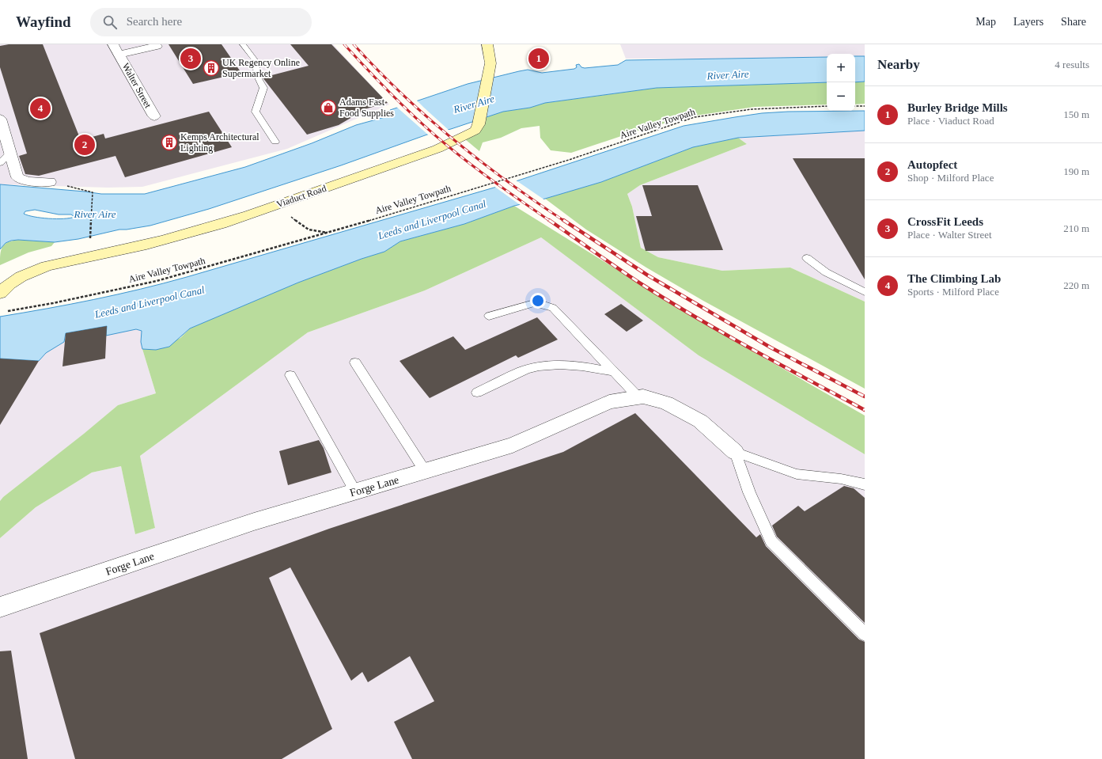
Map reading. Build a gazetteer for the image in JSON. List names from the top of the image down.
{
  "streets": {
    "street": ["Walter Street", "Viaduct Road", "Forge Lane"],
    "path": ["Aire Valley Towpath"]
  },
  "water": ["River Aire", "Leeds and Liverpool Canal"],
  "places": {
    "building": ["UK Regency Online Supermarket", "Kemps Architectural Lighting"],
    "shop": ["Adams Fast Food Supplies"]
  },
  "page": {
    "header": "Wayfind",
    "search": "Search here",
    "nav": ["Map", "Layers", "Share"],
    "heading": ["Nearby", "4 results"],
    "pins": [
      "1",
      "3",
      "4",
      "2"
    ],
    "map_buttons": ["+", "−"],
    "list": [
      {
        "mark": "1",
        "name": "Burley Bridge Mills",
        "note": "Place · Viaduct Road",
        "value": "150 m"
      },
      {
        "mark": "2",
        "name": "Autopfect",
        "note": "Shop · Milford Place",
        "value": "190 m"
      },
      {
        "mark": "3",
        "name": "CrossFit Leeds",
        "note": "Place · Walter Street",
        "value": "210 m"
      },
      {
        "mark": "4",
        "name": "The Climbing Lab",
        "note": "Sports · Milford Place",
        "value": "220 m"
      }
    ]
  }
}
